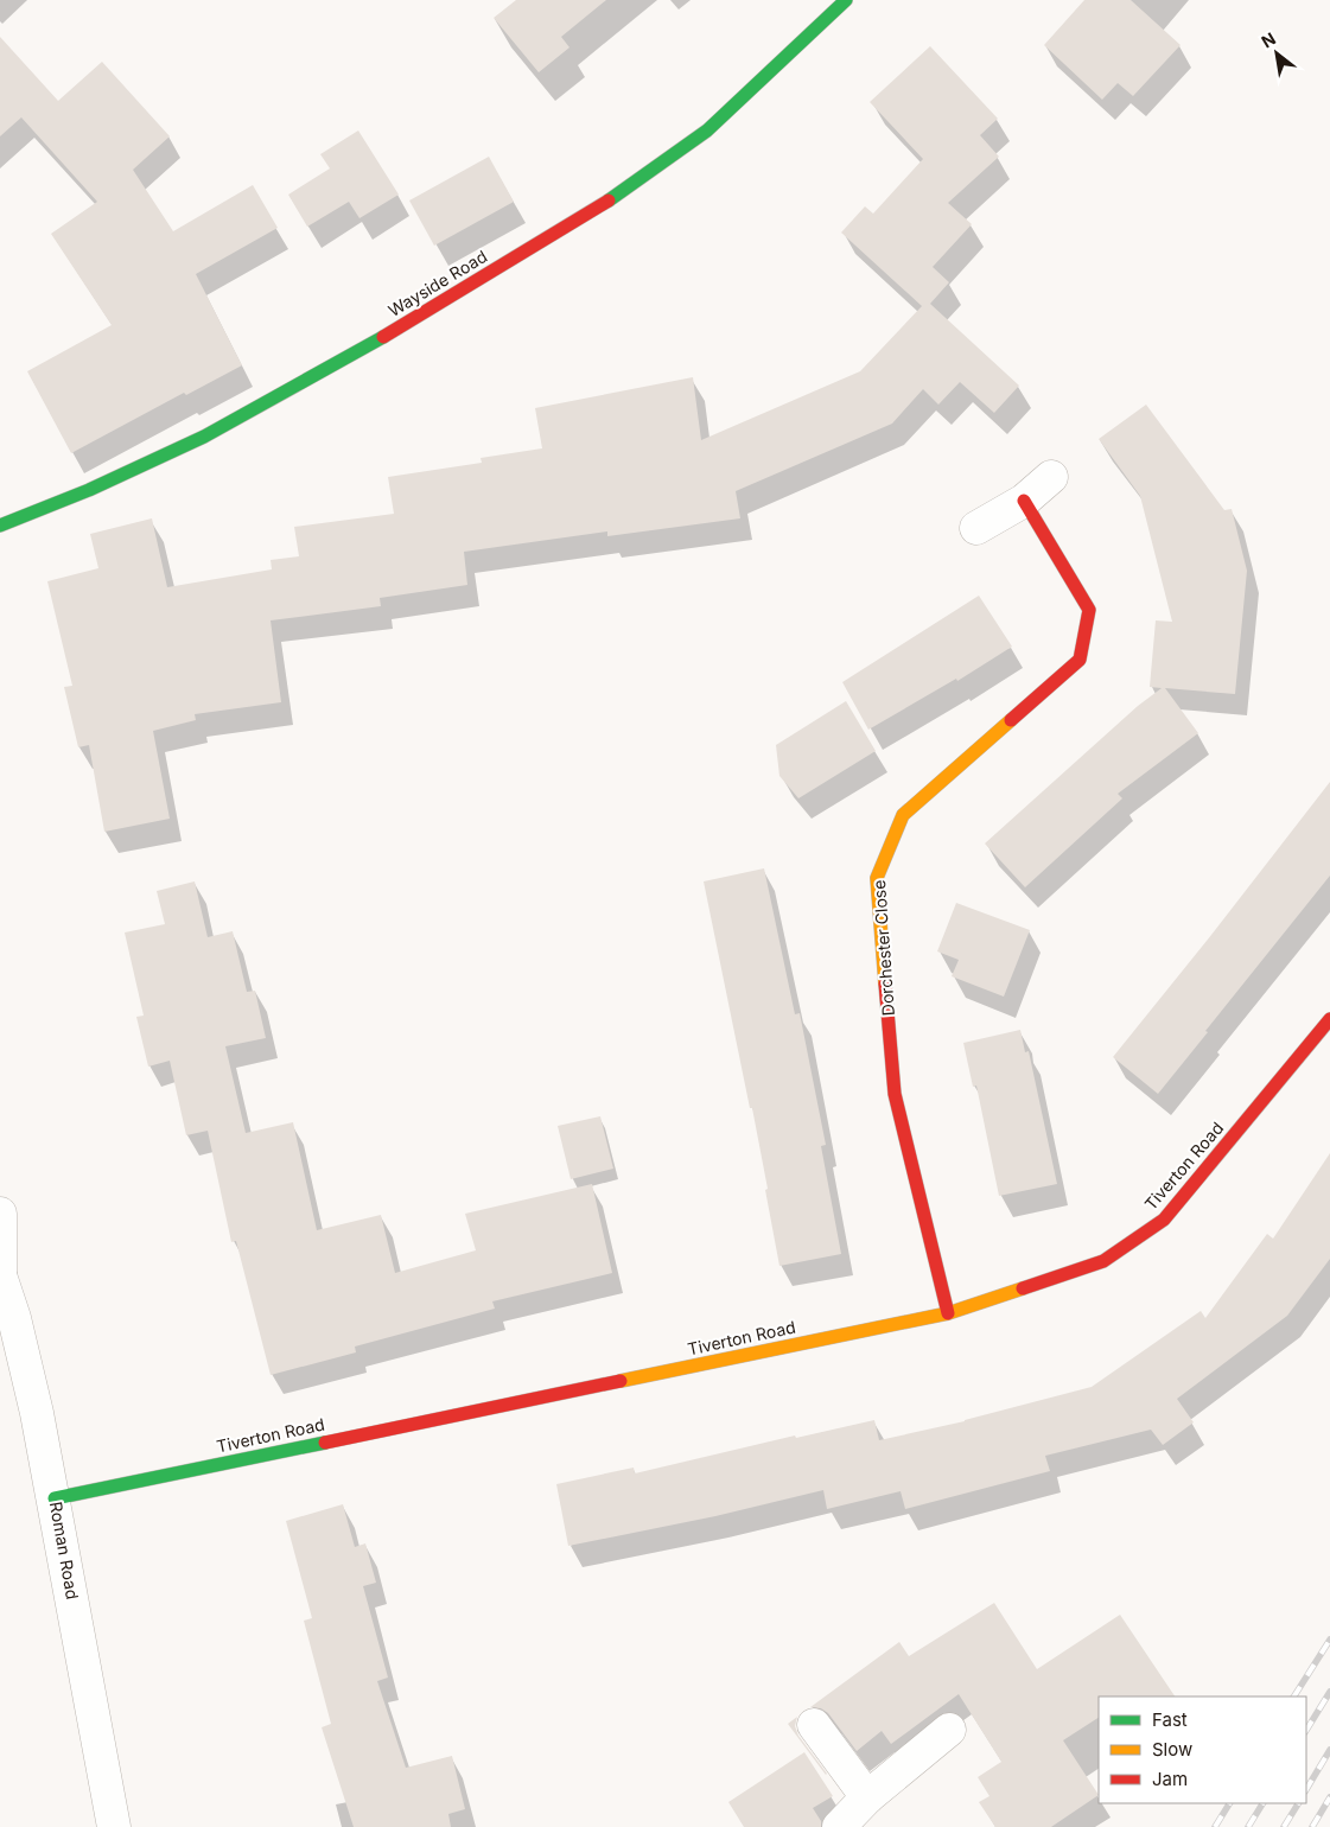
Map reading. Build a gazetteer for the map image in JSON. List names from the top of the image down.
{
  "streets": {
    "street": [
      "Wayside Road",
      "Dorchester Close",
      "Tiverton Road",
      "Roman Road"
    ]
  },
  "crossings": [
    ["Dorchester Close", "Tiverton Road"],
    ["Tiverton Road", "Roman Road"]
  ],
  "legend": ["Fast", "Slow", "Jam"],
  "north": "top left"
}
